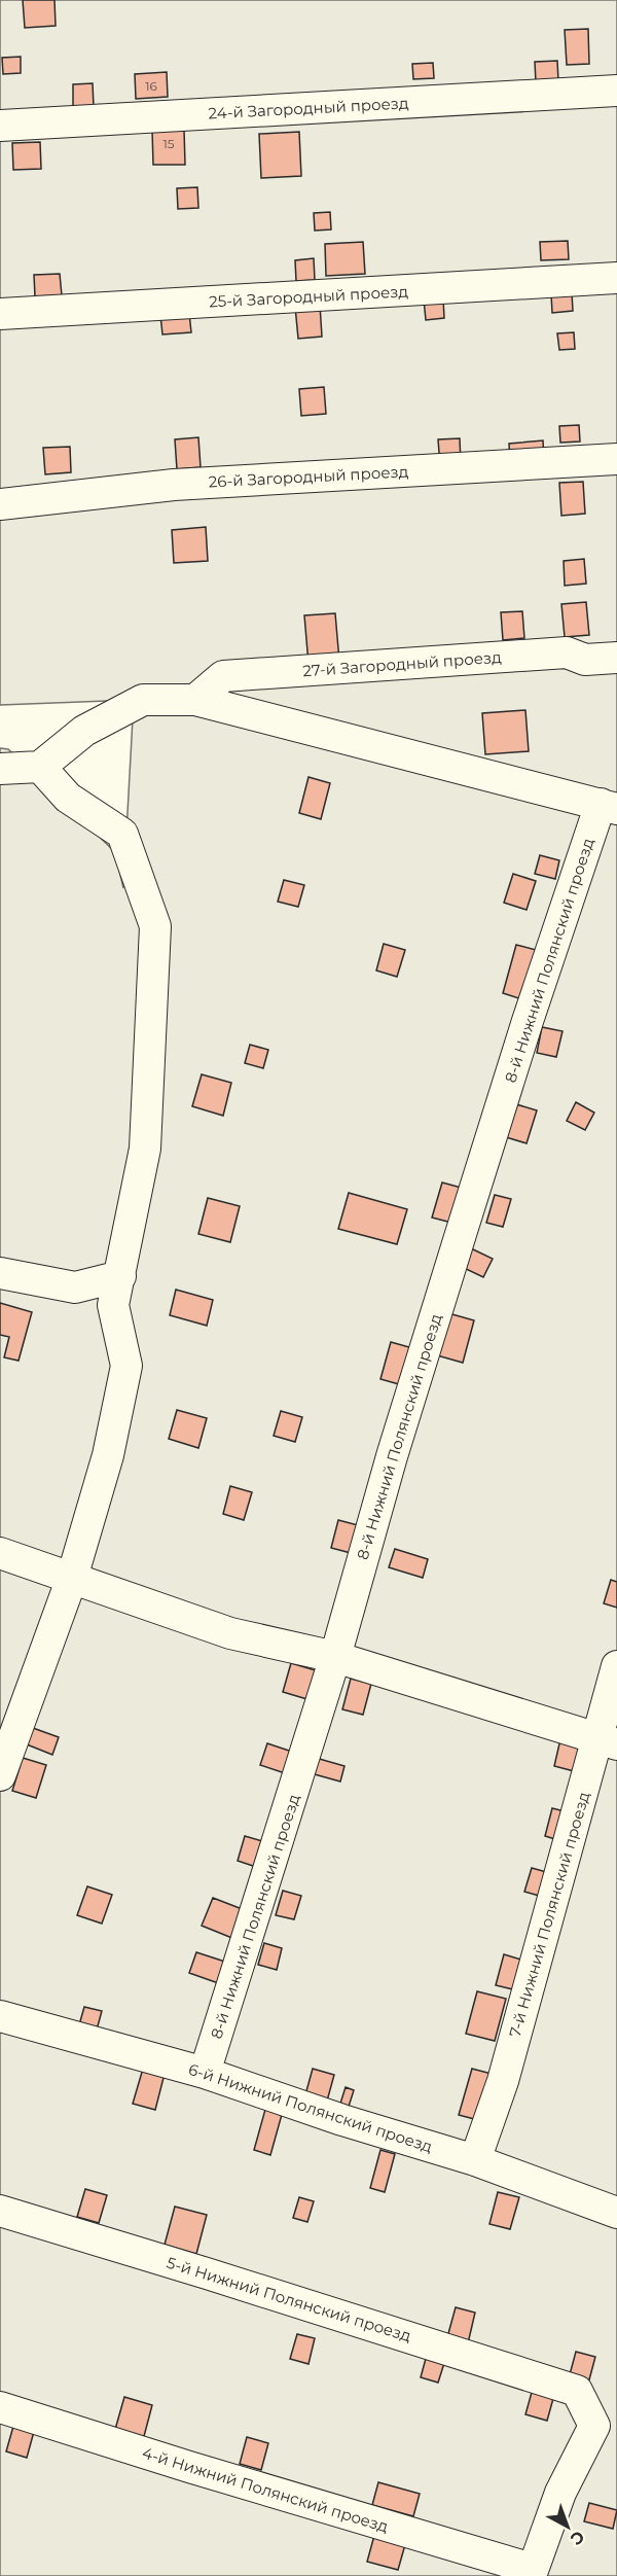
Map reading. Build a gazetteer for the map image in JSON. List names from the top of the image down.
{
  "streets": {
    "street": [
      "24-й Загородный проезд",
      "25-й Загородный проезд",
      "26-й Загородный проезд",
      "27-й Загородный проезд",
      "8-й Нижний Полянский проезд",
      "7-й Нижний Полянский проезд",
      "6-й Нижний Полянский проезд",
      "5-й Нижний Полянский проезд",
      "4-й Нижний Полянский проезд"
    ]
  },
  "crossings": [
    ["8-й Нижний Полянский проезд", "6-й Нижний Полянский проезд"],
    ["7-й Нижний Полянский проезд", "6-й Нижний Полянский проезд"],
    ["5-й Нижний Полянский проезд", "4-й Нижний Полянский проезд"]
  ],
  "house_numbers": ["16", "15"],
  "north": "bottom right"
}
